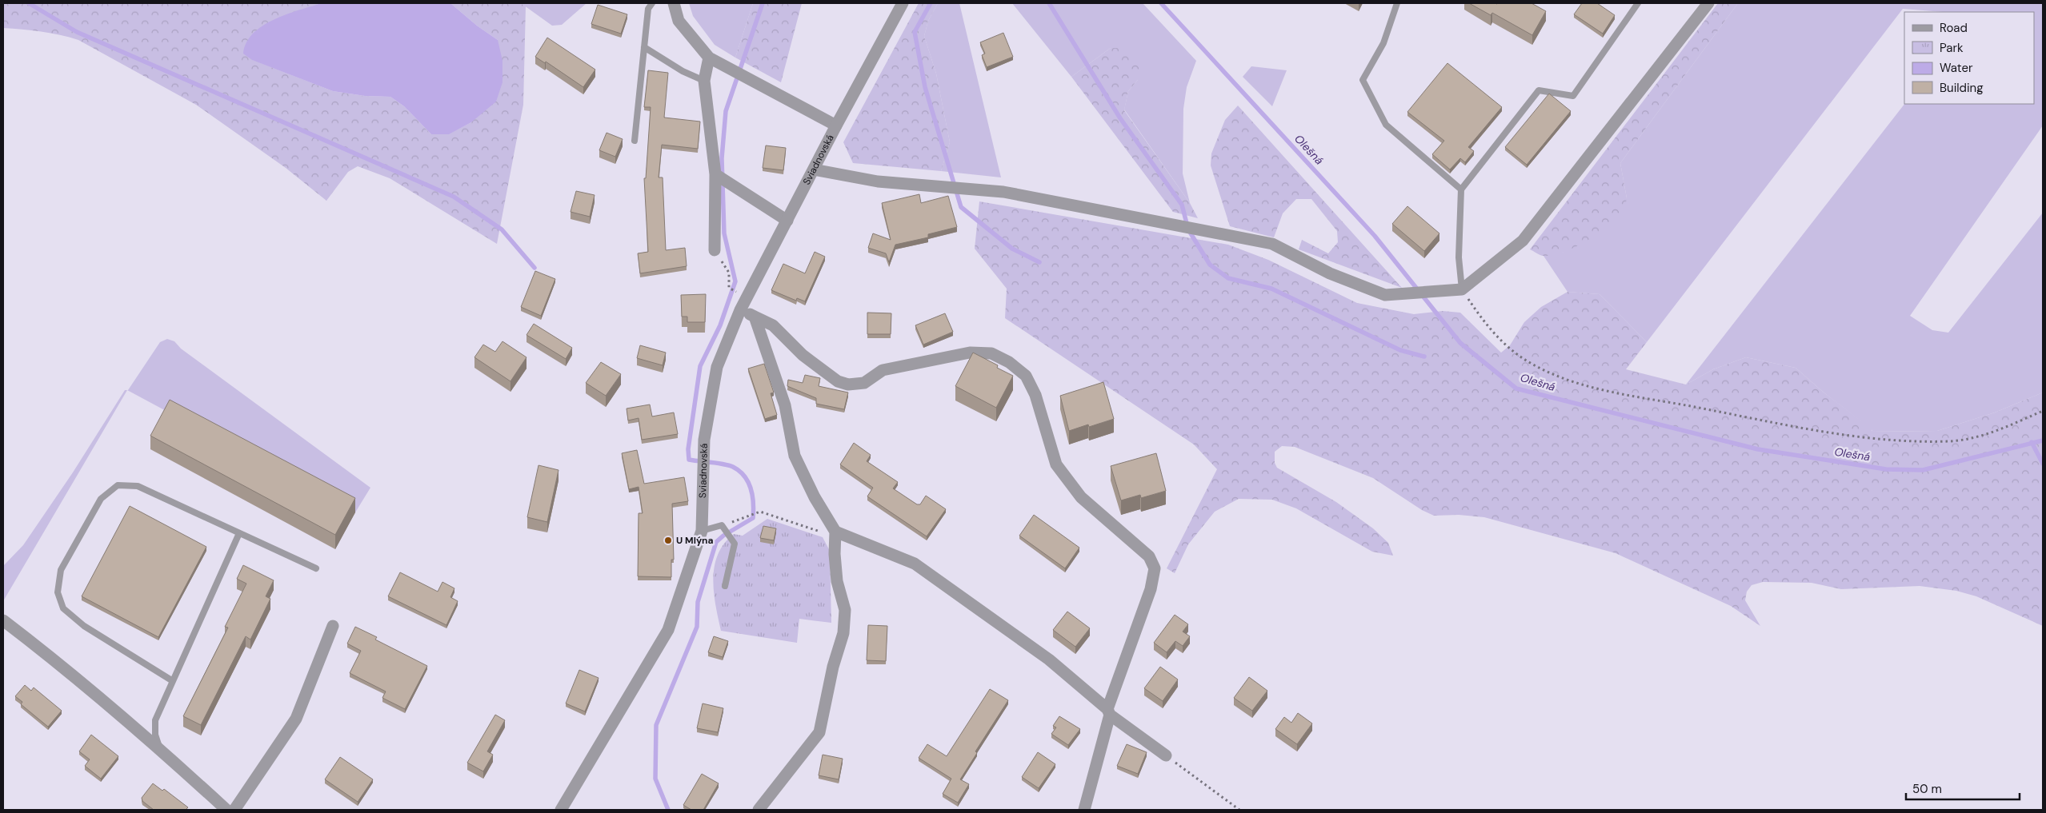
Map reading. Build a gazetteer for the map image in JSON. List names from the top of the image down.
{
  "streets": {
    "street": ["Sviadnovská"]
  },
  "water": ["Olešná"],
  "places": ["U Mlýna"],
  "legend": [
    "Road",
    "Park",
    "Water",
    "Building"
  ],
  "scale_bar": "50 m"
}
